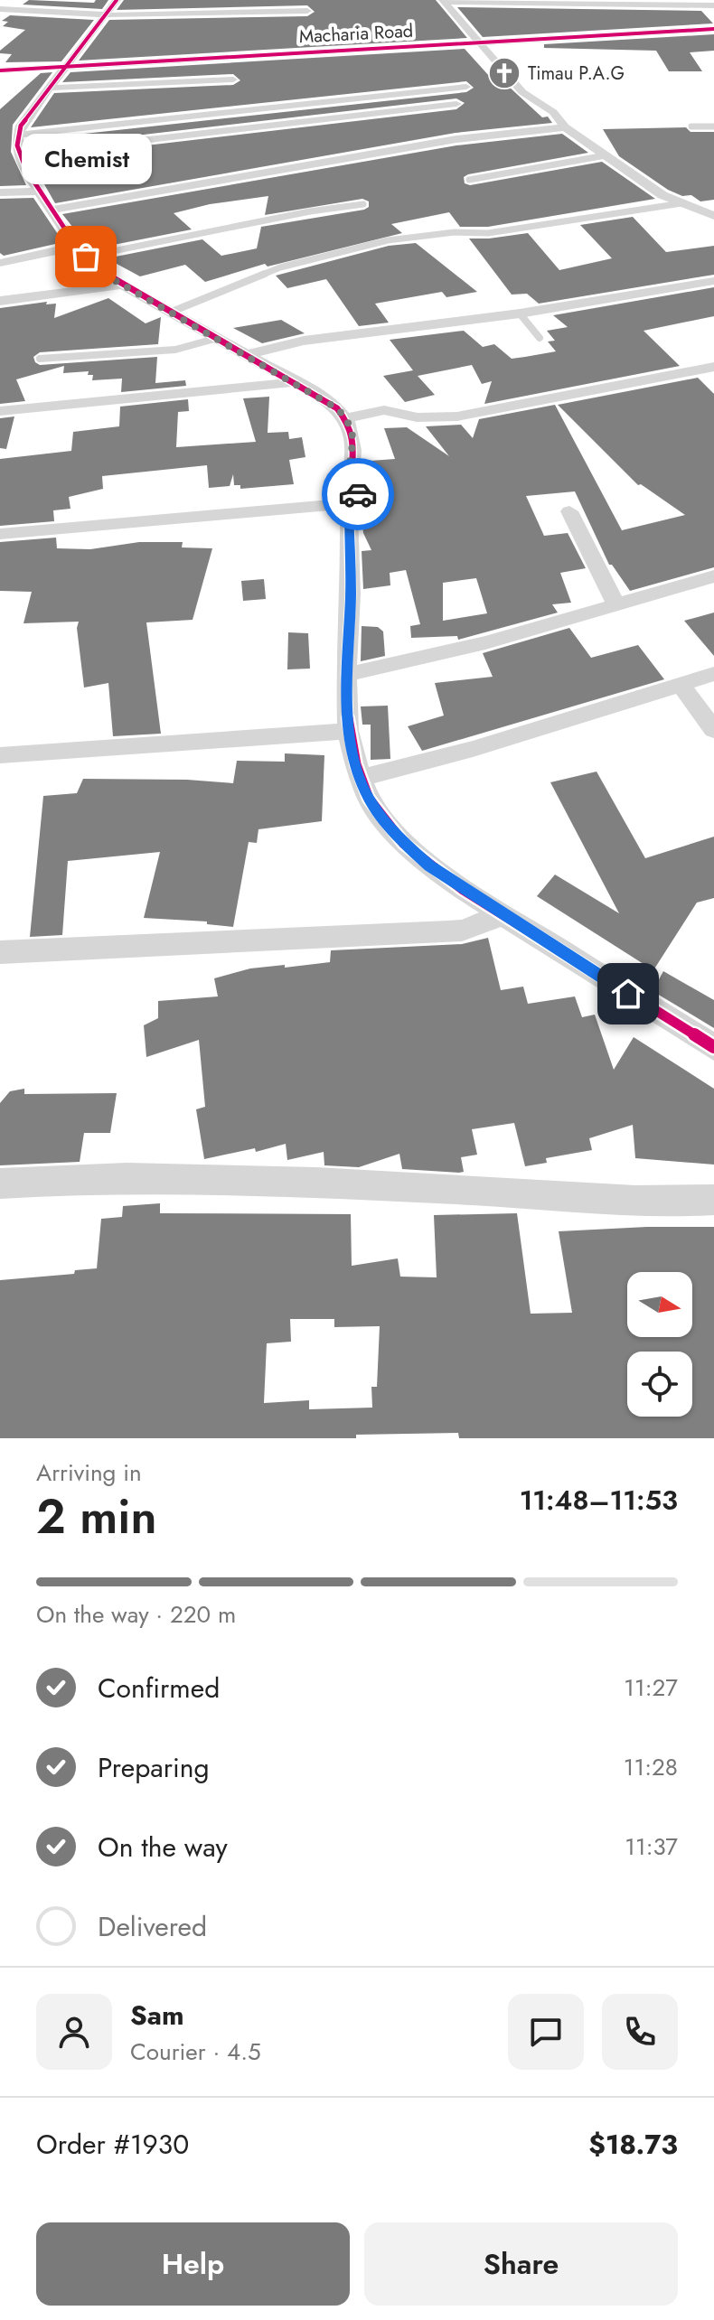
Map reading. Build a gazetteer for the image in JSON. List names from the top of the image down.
{
  "streets": {
    "street": ["Macharia Road"]
  },
  "places": {
    "church": ["Timau P.A.G"],
    "other": ["Chemist"]
  },
  "north": "right",
  "page": {
    "bubble": "Chemist",
    "heading": ["2 min", "Arriving in", "11:48–11:53"],
    "panel": [
      "Sam",
      "Courier · 4.5",
      "Order #1930",
      "$18.73"
    ],
    "bar": "On the way · 220 m",
    "list": [
      ["Confirmed", "11:27"],
      ["Preparing", "11:28"],
      ["On the way", "11:37"],
      "Delivered"
    ],
    "buttons": ["Help", "Share"]
  }
}
